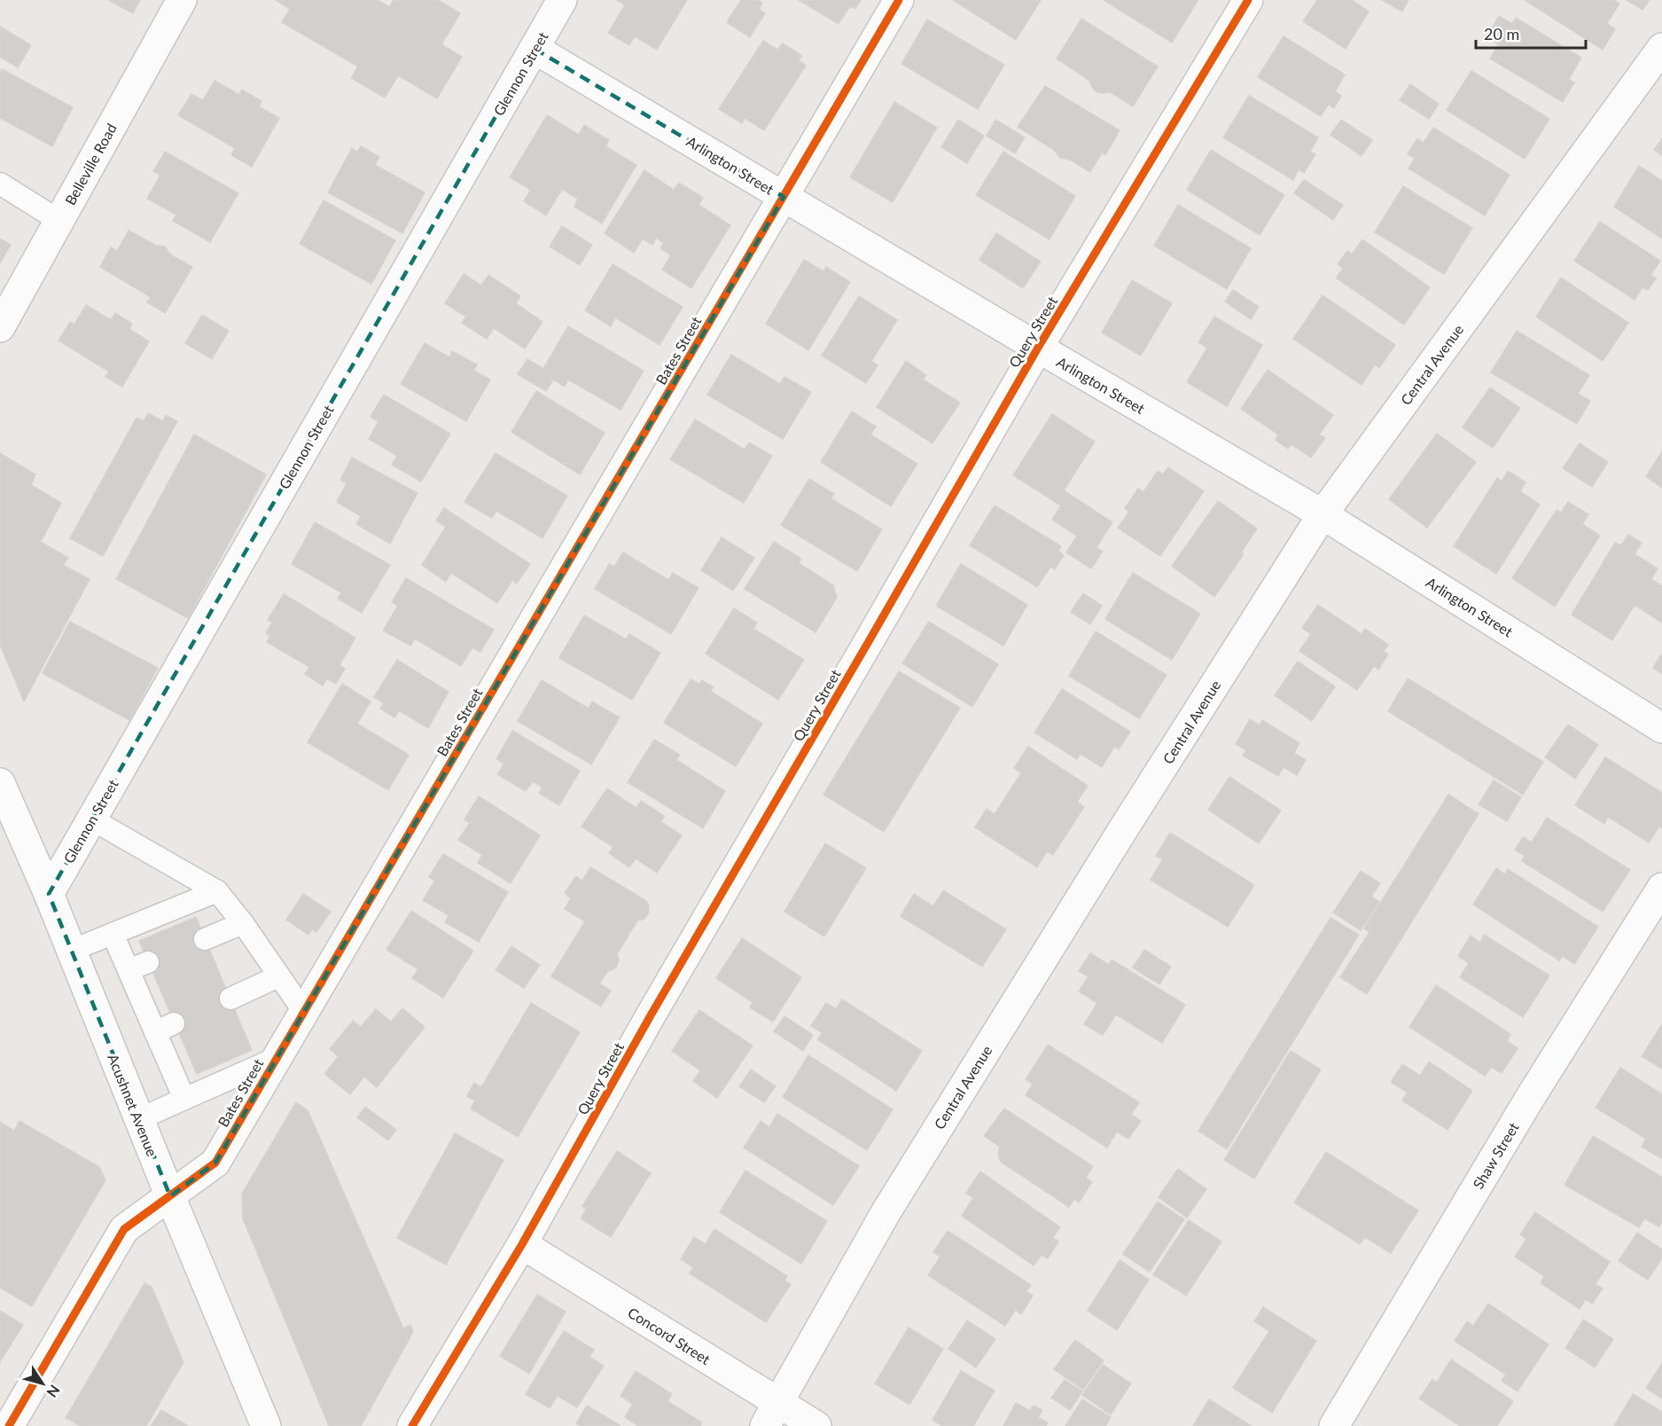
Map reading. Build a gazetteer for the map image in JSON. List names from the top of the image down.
{
  "streets": {
    "street": [
      "Glennon Street",
      "Belleville Road",
      "Arlington Street",
      "Query Street",
      "Bates Street",
      "Central Avenue",
      "Acushnet Avenue",
      "Shaw Street",
      "Concord Street"
    ]
  },
  "crossings": [
    ["Glennon Street", "Arlington Street"],
    ["Glennon Street", "Acushnet Avenue"],
    ["Arlington Street", "Query Street"],
    ["Arlington Street", "Bates Street"],
    ["Arlington Street", "Central Avenue"],
    ["Query Street", "Concord Street"],
    ["Bates Street", "Acushnet Avenue"],
    ["Central Avenue", "Concord Street"]
  ],
  "scale_bar": "20 m",
  "north": "bottom right"
}
